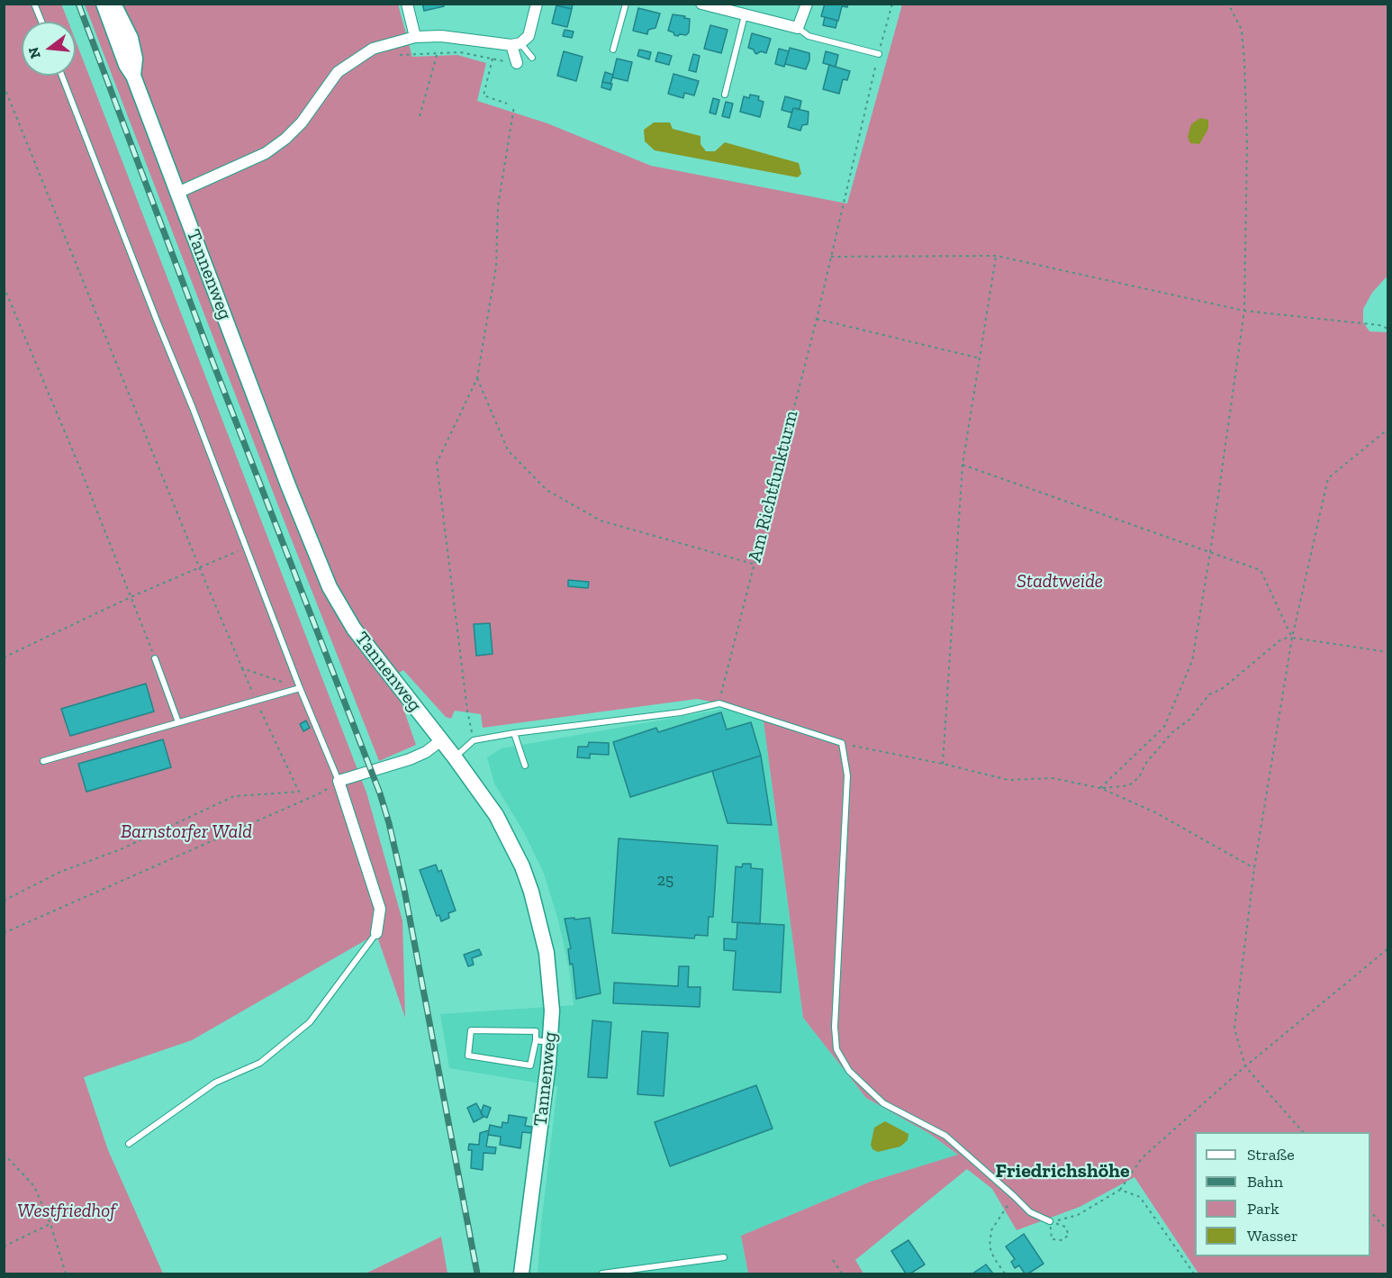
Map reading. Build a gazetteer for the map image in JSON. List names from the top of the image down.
{
  "streets": {
    "street": ["Tannenweg"],
    "path": ["Am Richtfunkturm"]
  },
  "districts": ["Friedrichshöhe"],
  "parks": ["Stadtweide", "Barnstorfer Wald", "Westfriedhof"],
  "house_numbers": ["25"],
  "legend": [
    "Straße",
    "Bahn",
    "Park",
    "Wasser"
  ],
  "north": "left"
}
